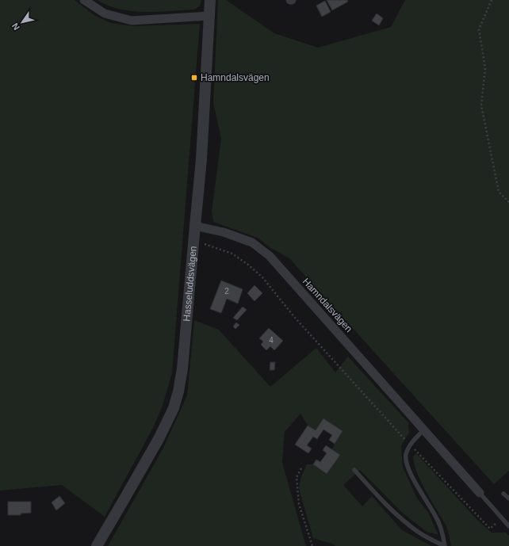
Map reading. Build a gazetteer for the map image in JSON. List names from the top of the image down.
{
  "streets": {
    "street": ["Hasseluddsvägen", "Hamndalsvägen"]
  },
  "crossings": [
    ["Hasseluddsvägen", "Hamndalsvägen"]
  ],
  "places": {
    "transit": ["Hamndalsvägen"]
  },
  "house_numbers": ["2", "4"],
  "north": "bottom left"
}
